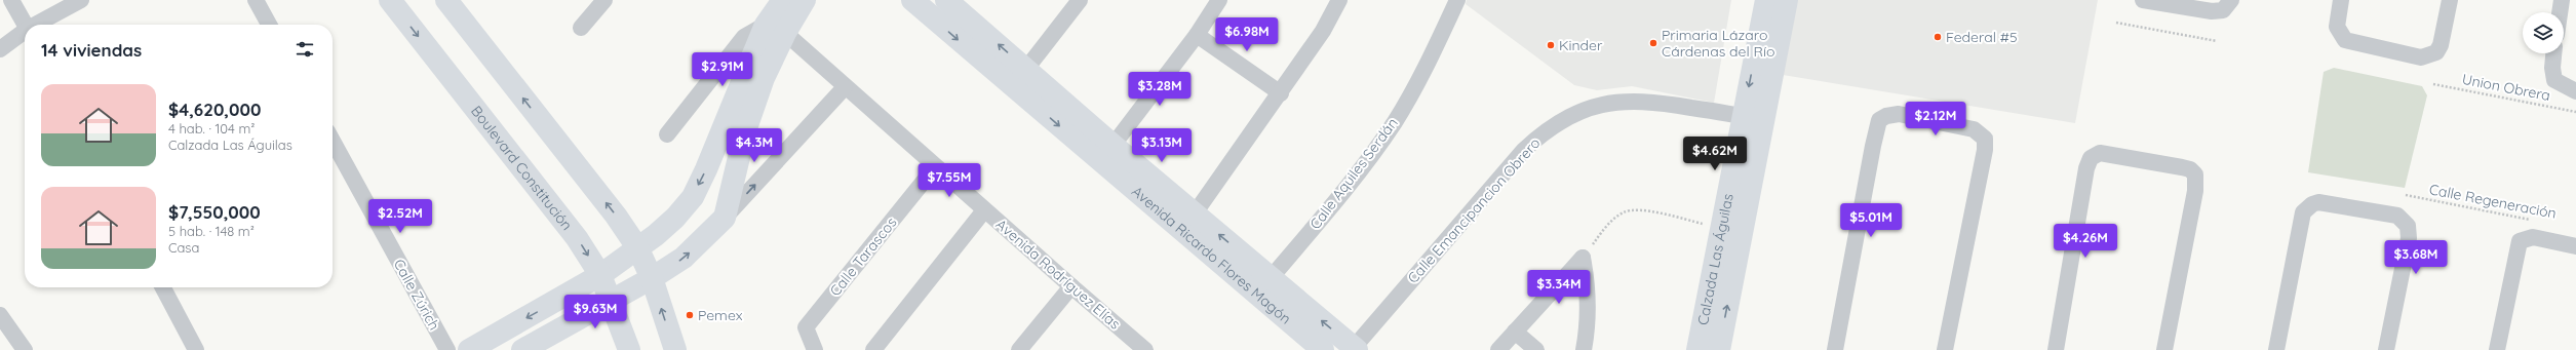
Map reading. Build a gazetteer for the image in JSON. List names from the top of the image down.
{
  "streets": {
    "street": [
      "Boulevard Constitución",
      "Calle Aquiles Serdán",
      "Calle Emancipancion Obrero",
      "Avenida Ricardo Flores Magón",
      "Calle Tarascos",
      "Calzada Las Águilas",
      "Avenida Rodríguez Elías",
      "Calle Zúrich"
    ],
    "path": ["Union Obrera", "Calle Regeneración"]
  },
  "crossings": [
    ["Calle Aquiles Serdán", "Avenida Ricardo Flores Magón"],
    ["Calle Emancipancion Obrero", "Avenida Ricardo Flores Magón"],
    ["Calle Emancipancion Obrero", "Calzada Las Águilas"],
    ["Calle Tarascos", "Avenida Rodríguez Elías"]
  ],
  "places": [
    "Federal #5",
    "Primaria Lázaro Cárdenas del Río",
    "Kinder",
    "Pemex"
  ],
  "page": {
    "price": [
      "$6.98M",
      "$2.91M",
      "$3.28M",
      "$2.12M",
      "$4.3M",
      "$3.13M",
      "$4.62M",
      "$7.55M",
      "$2.52M",
      "$5.01M",
      "$4.26M",
      "$3.68M",
      "$3.34M",
      "$9.63M"
    ],
    "heading": "14 viviendas",
    "list": [
      {
        "name": "$4,620,000",
        "note": "4 hab. · 104 m² · Calzada Las Águilas"
      },
      {
        "name": "$7,550,000",
        "note": "5 hab. · 148 m² · Casa"
      }
    ]
  }
}
